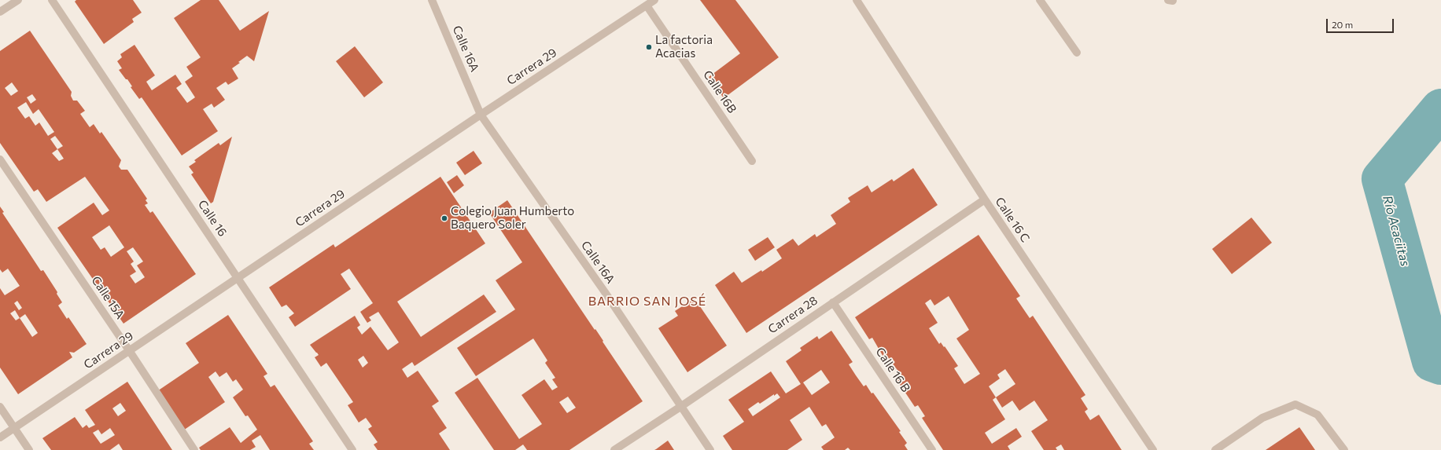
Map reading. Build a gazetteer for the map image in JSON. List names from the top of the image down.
{
  "streets": {
    "street": [
      "Calle 16A",
      "Carrera 29",
      "Calle 16B",
      "Calle 16",
      "Calle 16 C",
      "Calle 15A",
      "Carrera 28",
      "Calle 16 B"
    ]
  },
  "crossings": [
    ["Calle 16A", "Carrera 29"],
    ["Calle 16A", "Carrera 28"],
    ["Carrera 29", "Calle 16B"],
    ["Carrera 29", "Calle 16"],
    ["Carrera 29", "Calle 15A"],
    ["Calle 16 C", "Carrera 28"],
    ["Carrera 28", "Calle 16 B"]
  ],
  "districts": ["BARRIO SAN JOSÉ"],
  "water": ["Río Acaciitas"],
  "places": ["La factoria Acacias", "Colegio Juan Humberto Baquero Soler"],
  "scale_bar": "20 m"
}
